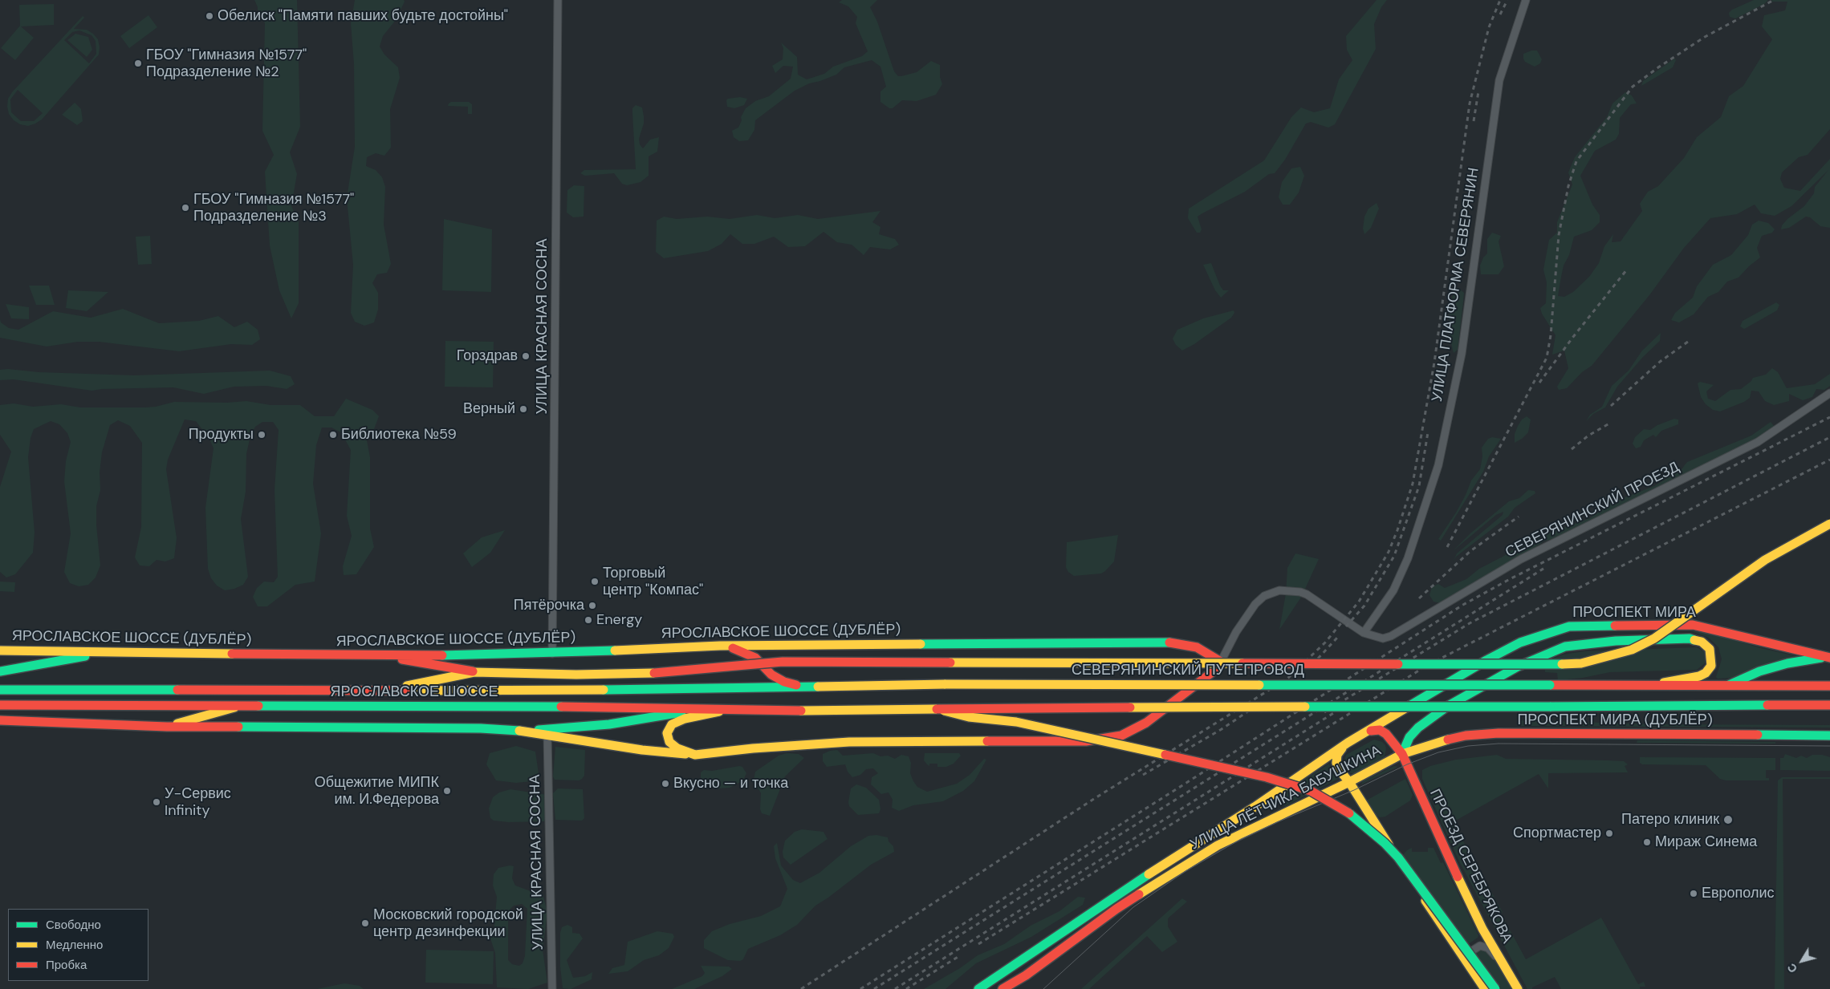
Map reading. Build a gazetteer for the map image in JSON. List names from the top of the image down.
{
  "streets": {
    "main road": [
      "ПРОСПЕКТ МИРА",
      "ЯРОСЛАВСКОЕ ШОССЕ (ДУБЛЁР)",
      "СЕВЕРЯНИНСКИЙ ПУТЕПРОВОД",
      "ЯРОСЛАВСКОЕ ШОССЕ",
      "ПРОСПЕКТ МИРА (ДУБЛЁР)",
      "УЛИЦА ЛЁТЧИКА БАБУШКИНА",
      "ПРОЕЗД СЕРЕБРЯКОВА"
    ],
    "street": ["УЛИЦА ПЛАТФОРМА СЕВЕРЯНИН", "УЛИЦА КРАСНАЯ СОСНА", "СЕВЕРЯНИНСКИЙ ПРОЕЗД"]
  },
  "crossings": [
    ["УЛИЦА ПЛАТФОРМА СЕВЕРЯНИН", "СЕВЕРЯНИНСКИЙ ПРОЕЗД"],
    ["УЛИЦА КРАСНАЯ СОСНА", "ЯРОСЛАВСКОЕ ШОССЕ (ДУБЛЁР)"],
    ["СЕВЕРЯНИНСКИЙ ПРОЕЗД", "ЯРОСЛАВСКОЕ ШОССЕ (ДУБЛЁР)"],
    ["ПРОСПЕКТ МИРА", "СЕВЕРЯНИНСКИЙ ПУТЕПРОВОД"],
    ["ПРОСПЕКТ МИРА", "УЛИЦА ЛЁТЧИКА БАБУШКИНА"],
    ["ПРОСПЕКТ МИРА", "ПРОЕЗД СЕРЕБРЯКОВА"],
    ["СЕВЕРЯНИНСКИЙ ПУТЕПРОВОД", "ЯРОСЛАВСКОЕ ШОССЕ"],
    ["ПРОСПЕКТ МИРА (ДУБЛЁР)", "УЛИЦА ЛЁТЧИКА БАБУШКИНА"],
    ["ПРОСПЕКТ МИРА (ДУБЛЁР)", "ПРОЕЗД СЕРЕБРЯКОВА"],
    ["УЛИЦА ЛЁТЧИКА БАБУШКИНА", "ПРОЕЗД СЕРЕБРЯКОВА"]
  ],
  "places": [
    "Обелиск \"Памяти павших будьте достойны\"",
    "ГБОУ \"Гимназия №1577\" Подразделение №2",
    "ГБОУ \"Гимназия №1577\" Подразделение №3",
    "Горздрав",
    "Верный",
    "Продукты",
    "Библиотека №59",
    "Торговый центр \"Компас\"",
    "Пятёрочка",
    "Energy",
    "Вкусно — и точка",
    "Общежитие МИПК им. И.Федерова",
    "У-Сервис Infinity",
    "Патеро клиник",
    "Спортмастер",
    "Мираж Синема",
    "Европолис",
    "Московский городской центр дезинфекции"
  ],
  "legend": ["Свободно", "Медленно", "Пробка"],
  "north": "bottom left"
}
